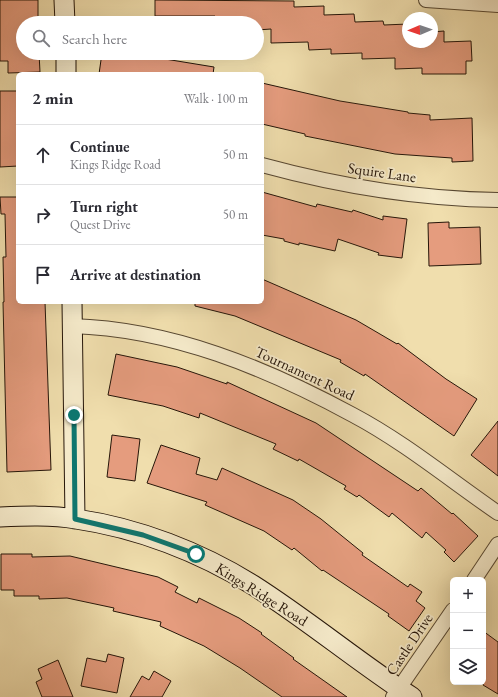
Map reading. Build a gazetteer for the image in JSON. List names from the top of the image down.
{
  "streets": {
    "street": [
      "Squire Lane",
      "Tournament Road",
      "Kings Ridge Road",
      "Castle Drive"
    ]
  },
  "crossings": [
    ["Kings Ridge Road", "Castle Drive"]
  ],
  "north": "left",
  "page": {
    "search": "Search here",
    "heading": ["2 min", "Walk · 100 m"],
    "list": [
      ["Continue", "Kings Ridge Road", "50 m"],
      ["Turn right", "Quest Drive", "50 m"],
      "Arrive at destination"
    ],
    "map_buttons": ["+", "−"]
  }
}
